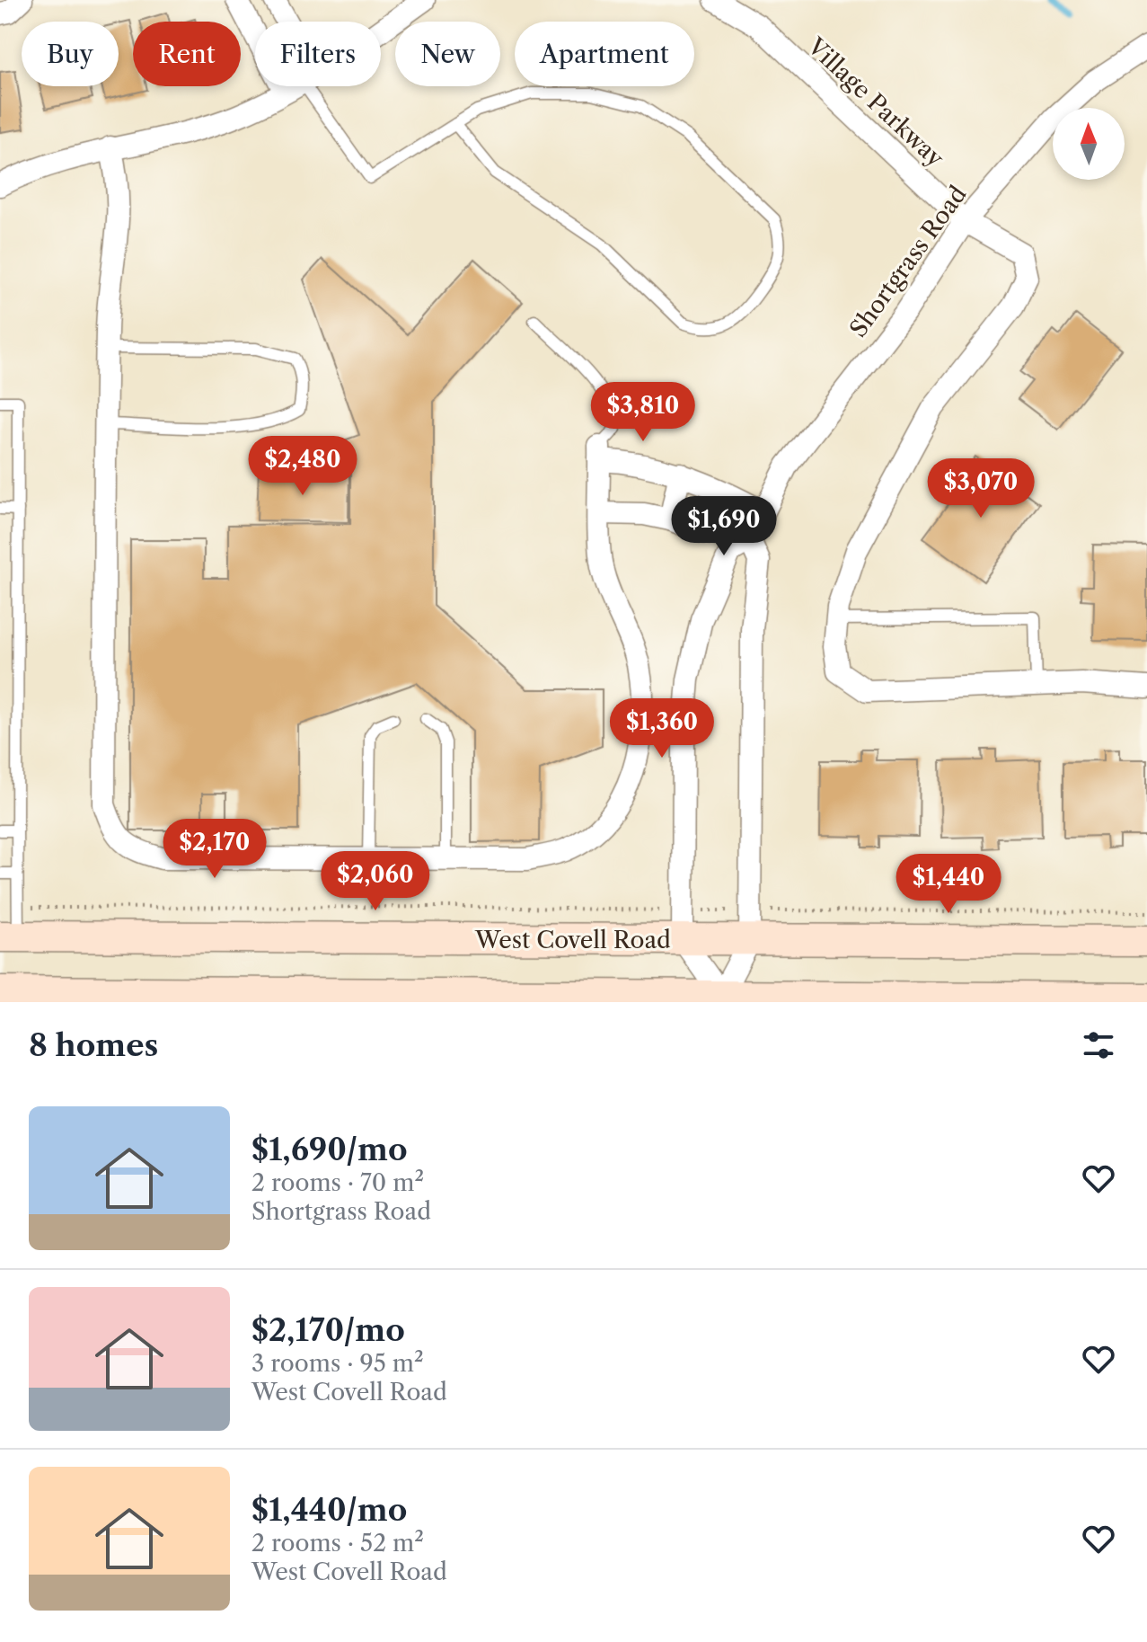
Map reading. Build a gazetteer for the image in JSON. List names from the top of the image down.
{
  "streets": {
    "street": ["Village Parkway", "Shortgrass Road", "West Covell Road"]
  },
  "crossings": [
    ["Village Parkway", "Shortgrass Road"],
    ["Shortgrass Road", "West Covell Road"]
  ],
  "north": "top",
  "page": {
    "chip": [
      "Buy",
      "Rent",
      "Filters",
      "New",
      "Apartment"
    ],
    "price": [
      "$3,810",
      "$2,480",
      "$3,070",
      "$1,690",
      "$1,360",
      "$2,170",
      "$2,060",
      "$1,440"
    ],
    "heading": "8 homes",
    "list": [
      {
        "name": "$1,690/mo",
        "note": "2 rooms · 70 m² · Shortgrass Road"
      },
      {
        "name": "$2,170/mo",
        "note": "3 rooms · 95 m² · West Covell Road"
      },
      {
        "name": "$1,440/mo",
        "note": "2 rooms · 52 m² · West Covell Road"
      }
    ]
  }
}
